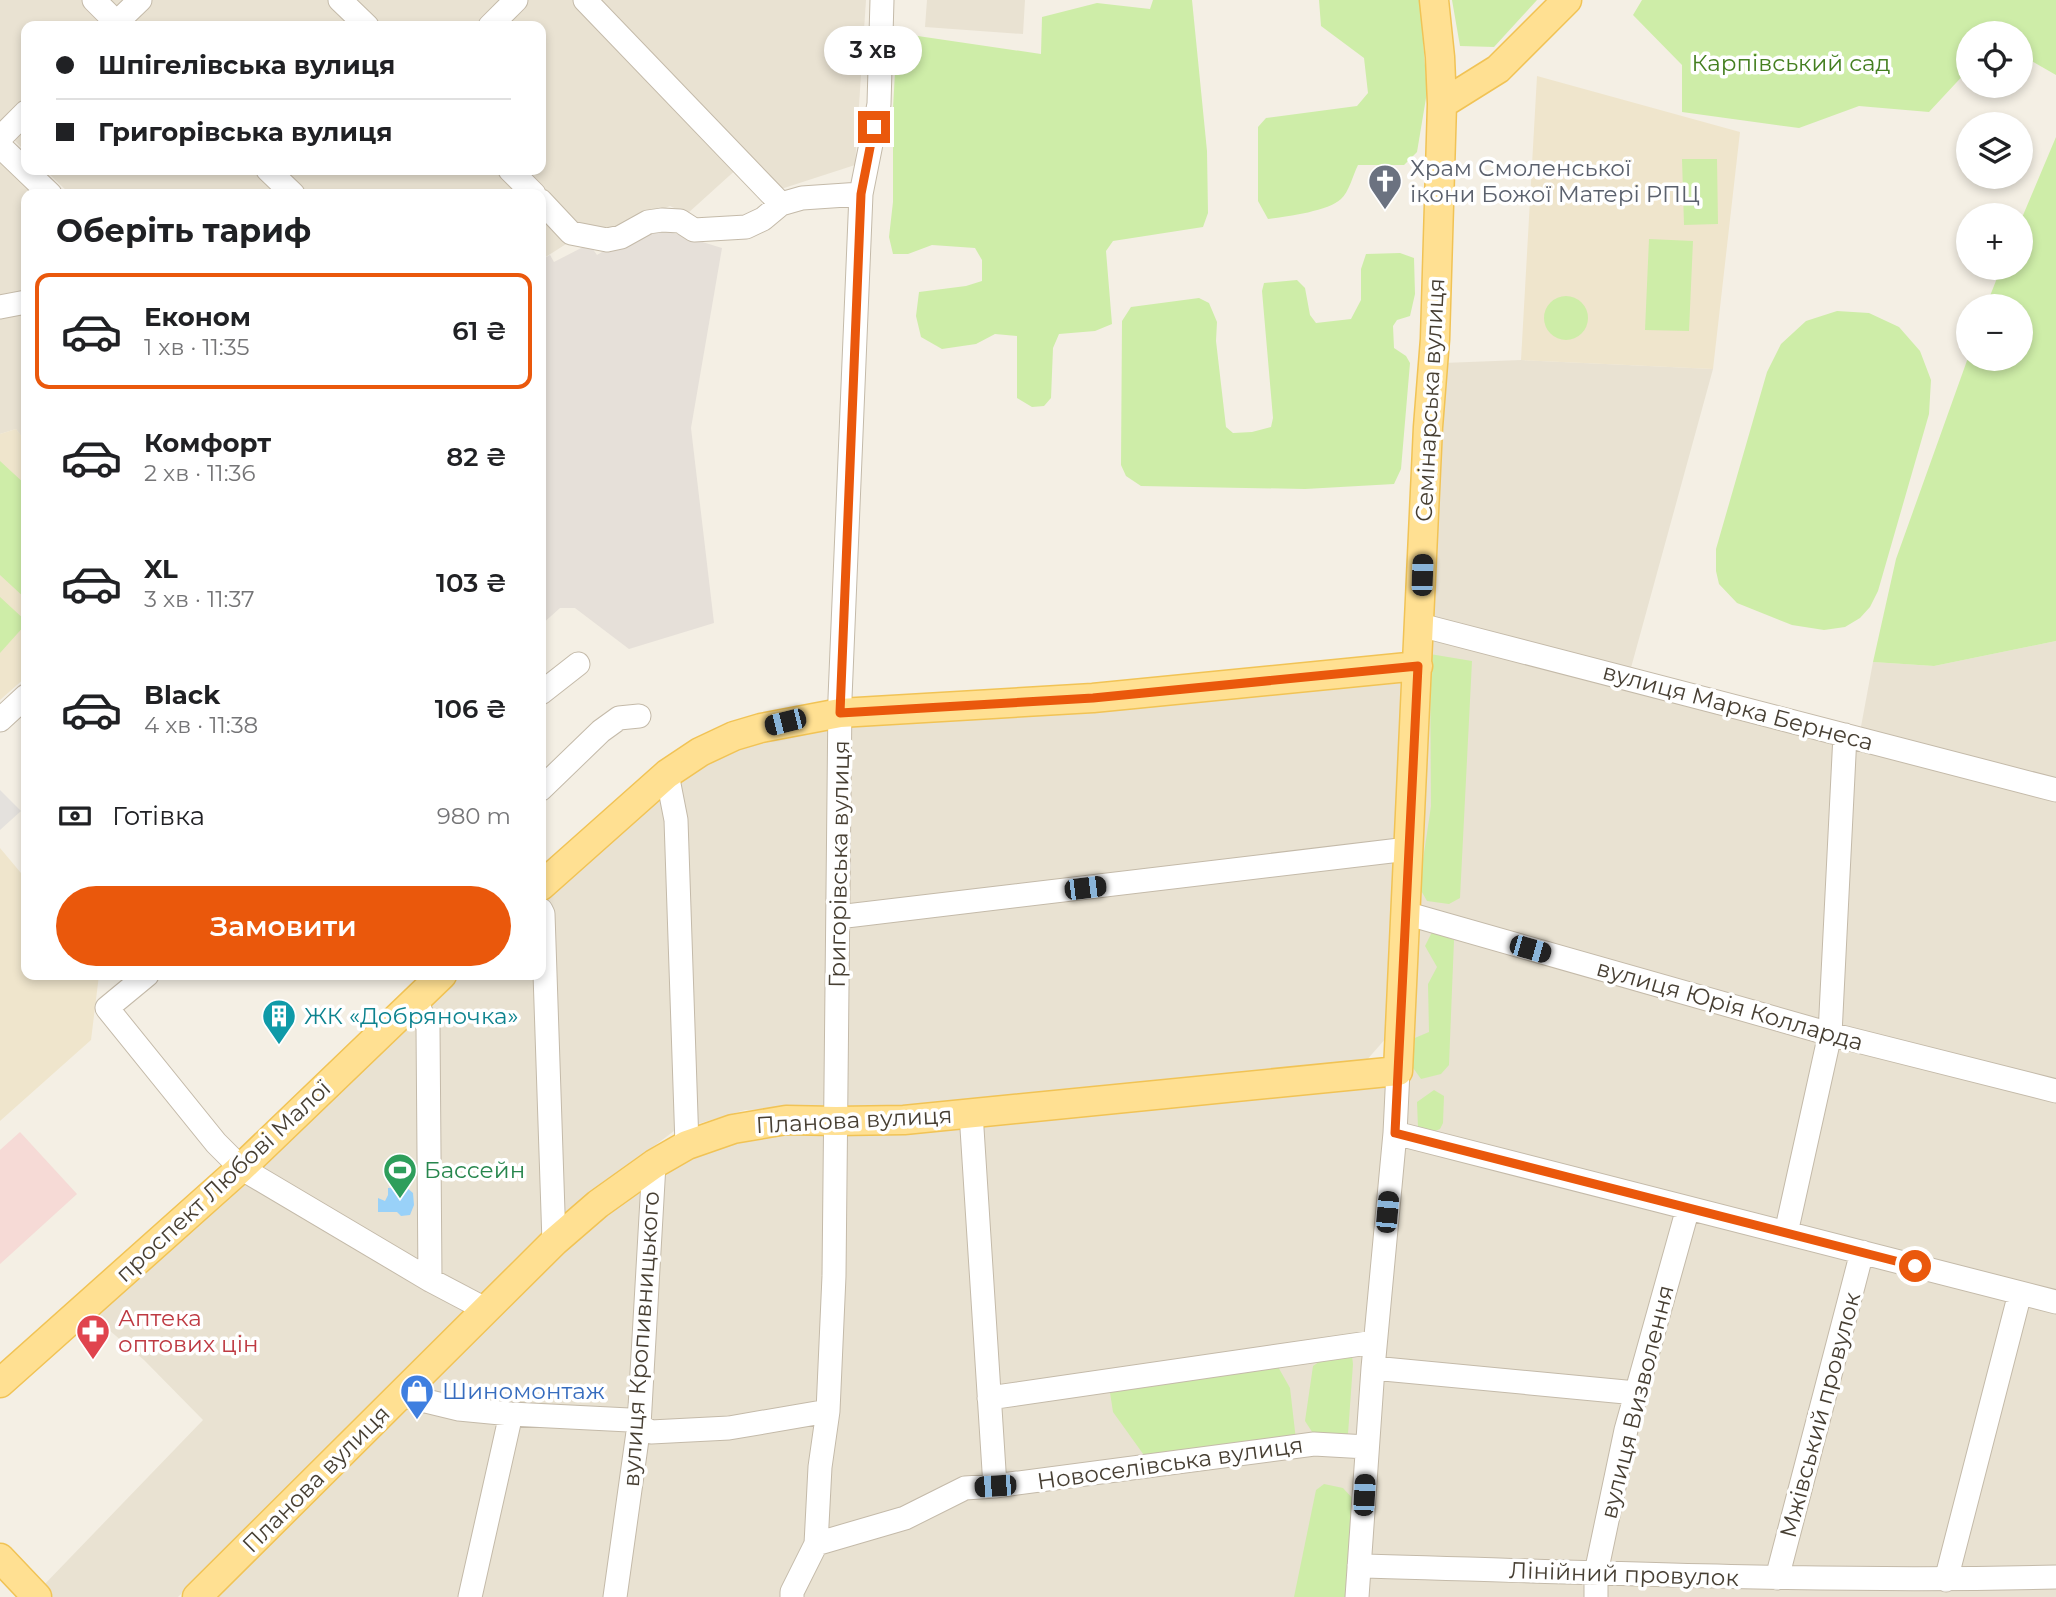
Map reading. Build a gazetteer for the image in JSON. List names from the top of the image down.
{
  "streets": {
    "main road": ["Семінарська вулиця", "Планова вулиця", "проспект Любові Малої"],
    "street": [
      "вулиця Марка Бернеса",
      "Григорівська вулиця",
      "вулиця Юрія Колларда",
      "вулиця Кропивницького",
      "вулиця Визволення",
      "Мжівський провулок",
      "Новоселівська вулиця",
      "Лінійний провулок"
    ]
  },
  "crossings": [
    ["Семінарська вулиця", "вулиця Марка Бернеса"],
    ["Семінарська вулиця", "вулиця Юрія Колларда"],
    ["Семінарська вулиця", "Планова вулиця"],
    ["Семінарська вулиця", "Новоселівська вулиця"],
    ["Семінарська вулиця", "Лінійний провулок"],
    ["Григорівська вулиця", "Планова вулиця"],
    ["Григорівська вулиця", "Новоселівська вулиця"],
    ["Планова вулиця", "вулиця Кропивницького"],
    ["вулиця Визволення", "Лінійний провулок"],
    ["Мжівський провулок", "Лінійний провулок"]
  ],
  "parks": ["Карпівський сад"],
  "places": {
    "church": ["Храм Смоленської ікони Божої Матері РПЦ"],
    "building": ["ЖК «Добряночка»"],
    "sports": ["Бассейн"],
    "pharmacy": ["Аптека оптових цін"],
    "shop": ["Шиномонтаж"]
  },
  "page": {
    "map_buttons": ["+", "−"],
    "banner": ["Шпігелівська вулиця", "Григорівська вулиця"],
    "bubble": "3 хв",
    "heading": "Оберіть тариф",
    "list": [
      {
        "name": "Економ",
        "note": "1 хв · 11:35",
        "value": "61 ₴"
      },
      {
        "name": "Комфорт",
        "note": "2 хв · 11:36",
        "value": "82 ₴"
      },
      {
        "name": "XL",
        "note": "3 хв · 11:37",
        "value": "103 ₴"
      },
      {
        "name": "Black",
        "note": "4 хв · 11:38",
        "value": "106 ₴"
      }
    ],
    "pay": ["Готівка", "980 m"],
    "buttons": "Замовити"
  }
}
